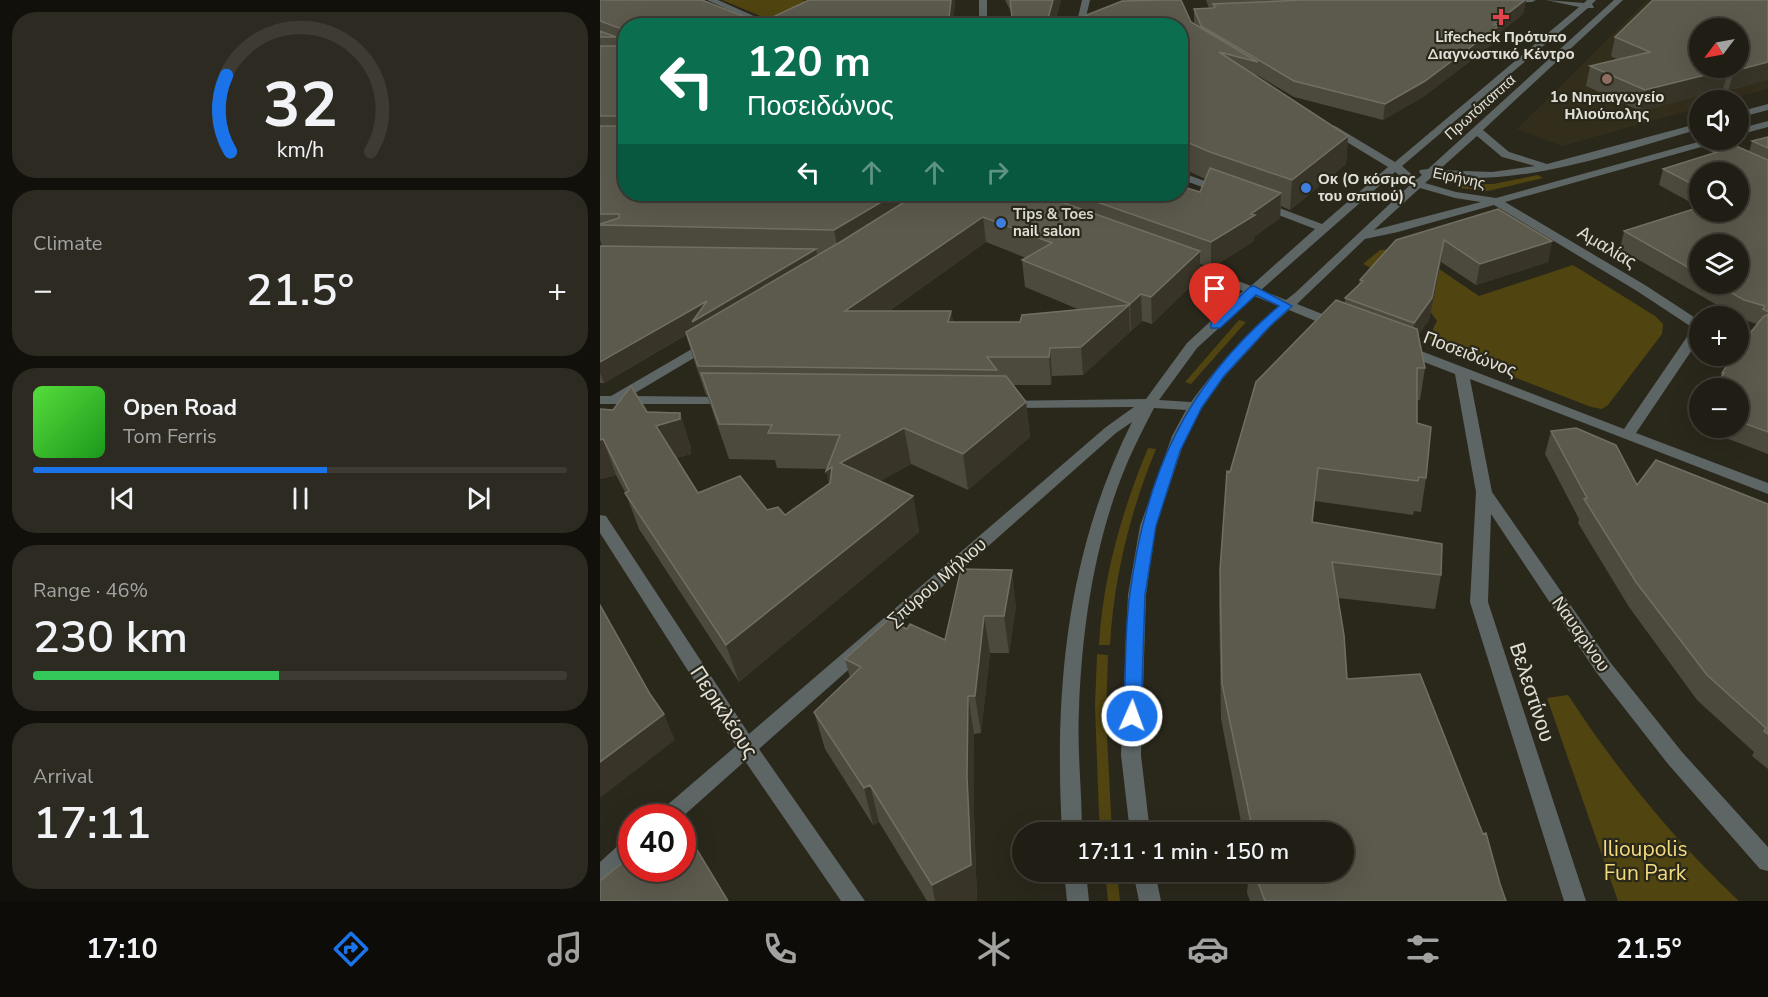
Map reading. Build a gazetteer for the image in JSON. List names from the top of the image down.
{
  "streets": {
    "street": [
      "Πρωτόπαππα",
      "Ειρήνης",
      "Αμαλίας",
      "Ποσειδώνος",
      "Σπύρου Μήλιου",
      "Ναυαρίνου",
      "Βελεστίνου",
      "Περικλέους"
    ]
  },
  "crossings": [
    ["Πρωτόπαππα", "Ειρήνης"],
    ["Πρωτόπαππα", "Σπύρου Μήλιου"],
    ["Ειρήνης", "Αμαλίας"],
    ["Αμαλίας", "Ποσειδώνος"],
    ["Ποσειδώνος", "Ναυαρίνου"],
    ["Σπύρου Μήλιου", "Περικλέους"],
    ["Ναυαρίνου", "Βελεστίνου"]
  ],
  "parks": ["Ilioupolis Fun Park"],
  "places": {
    "health": ["Lifecheck Πρότυπο Διαγνωστικό Κέντρο"],
    "other": ["1ο Νηπιαγωγείο Ηλιούπολης", "Οκ (Ο κόσμος του σπιτιού)", "Tips & Toes nail salon"]
  },
  "north": "bottom left",
  "page": {
    "map_buttons": ["+", "−"],
    "turn": ["120 m", "Ποσειδώνος"],
    "tile": [
      "Climate",
      ["Range · 46%", "230 km"],
      ["Arrival", "17:11"]
    ],
    "heat": ["−", "21.5°", "+"],
    "song": ["Open Road", "Tom Ferris"],
    "limit": "40",
    "trip": "17:11 · 1 min · 150 m",
    "tabs": ["17:10", "21.5°"],
    "gauge": ["32", "km/h"]
  }
}
